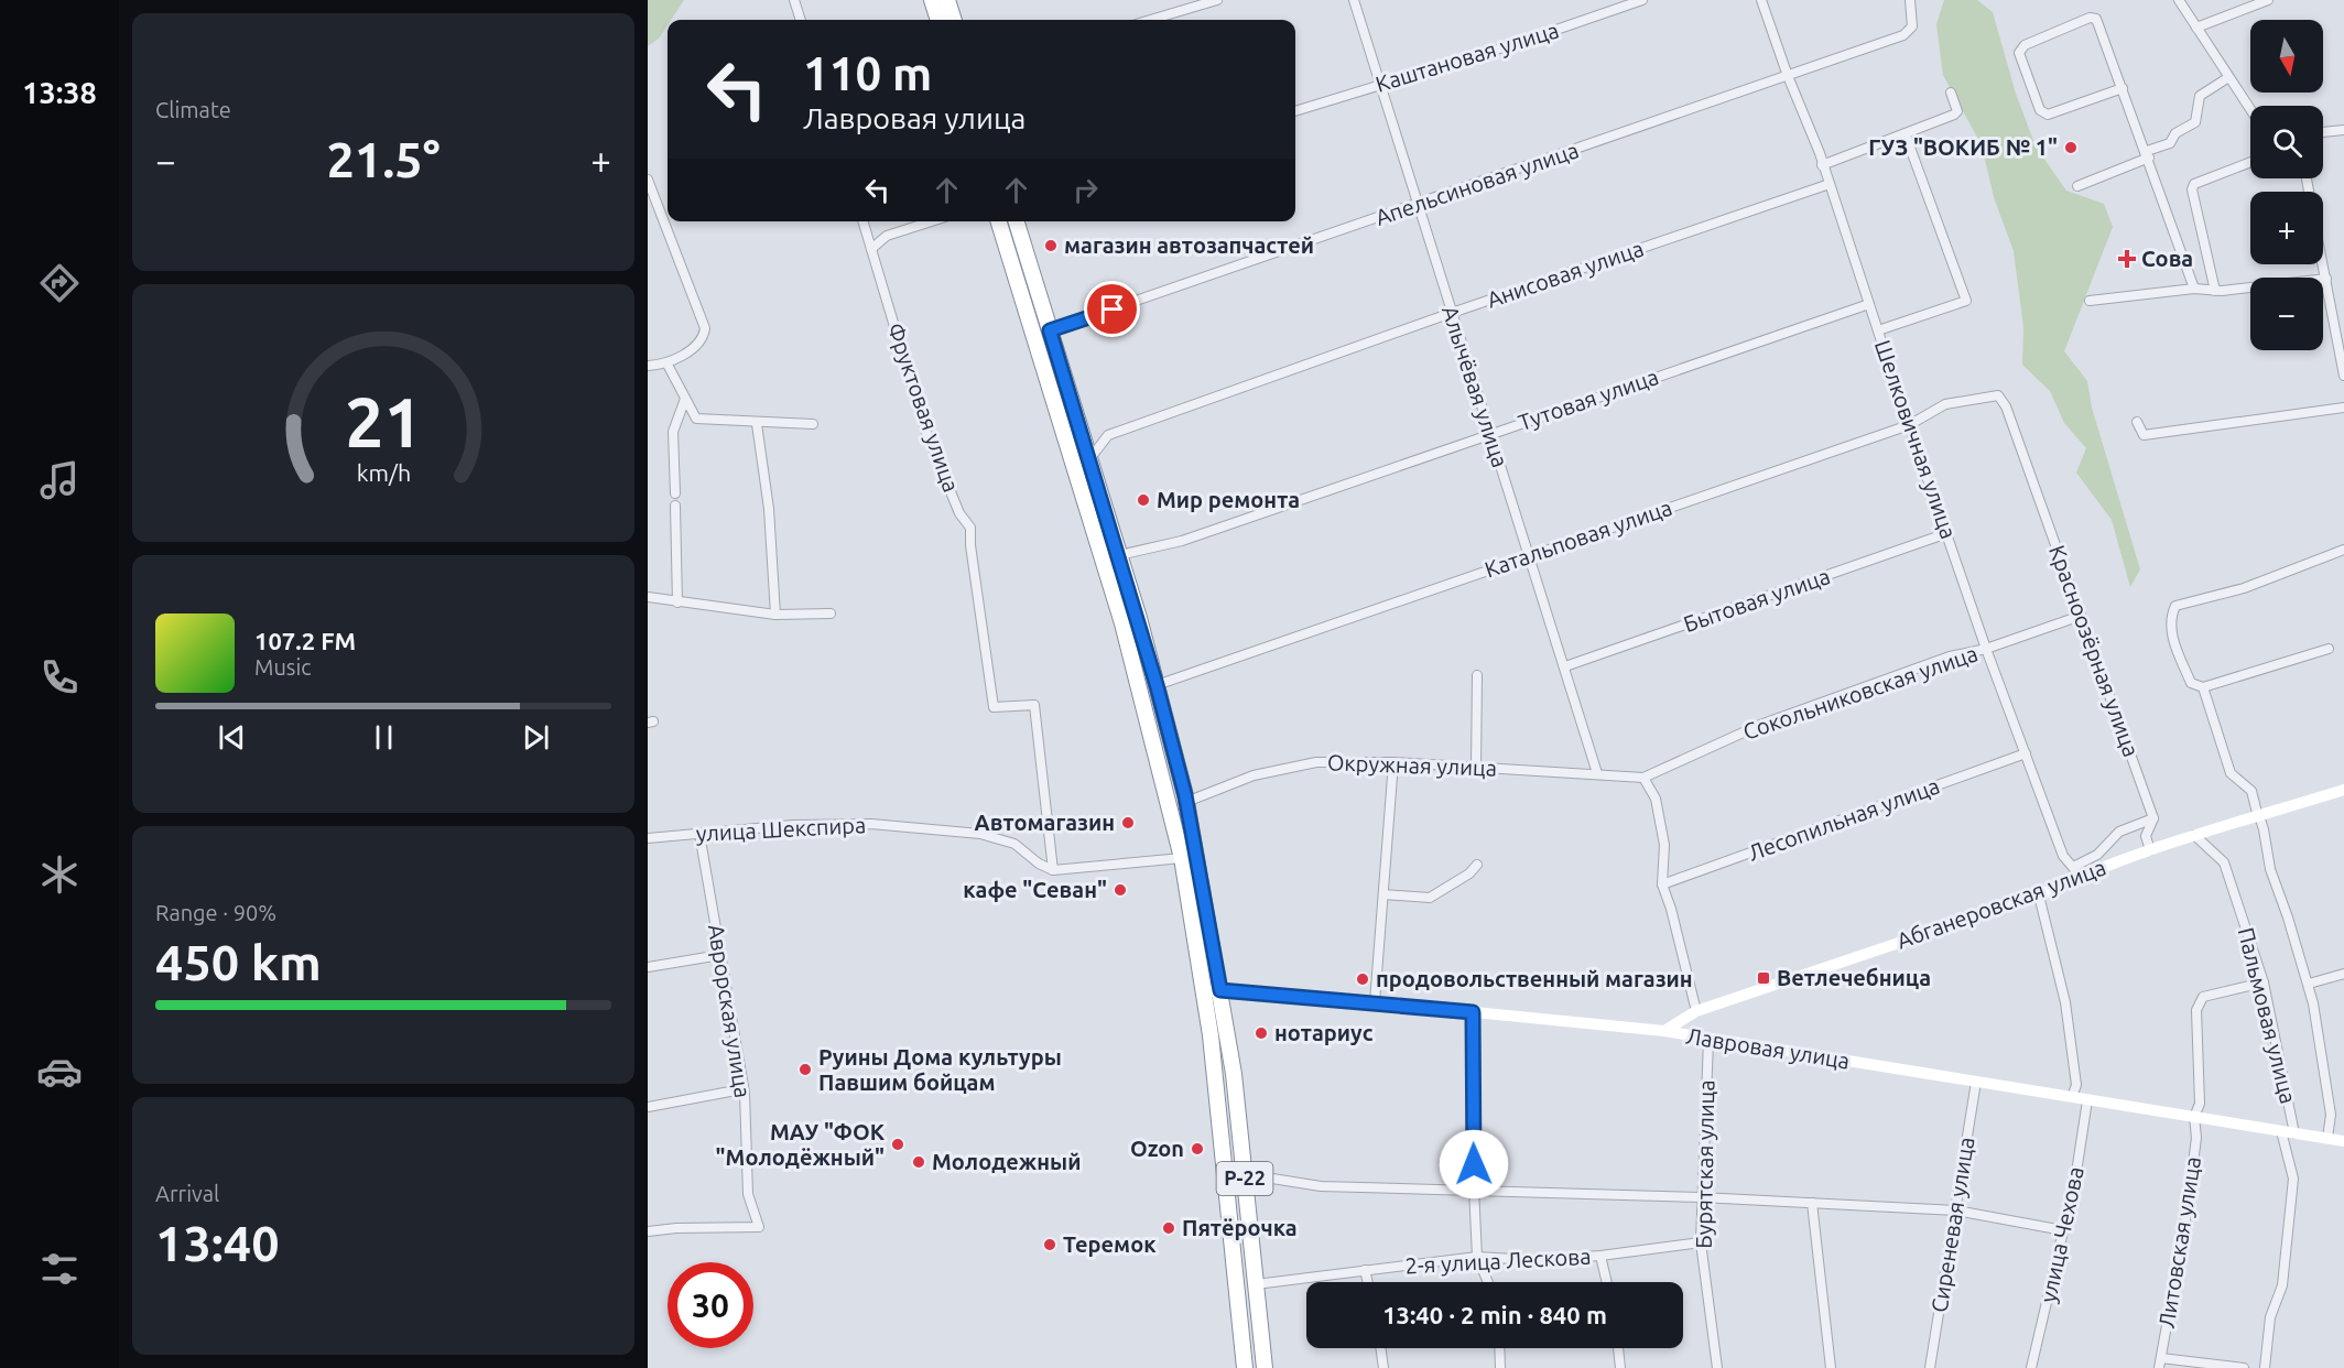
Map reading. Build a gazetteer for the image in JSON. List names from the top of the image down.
{
  "streets": {
    "highway": ["Р-22"],
    "street": [
      "Каштановая улица",
      "Апельсиновая улица",
      "Анисовая улица",
      "Алычёвая улица",
      "Тутовая улица",
      "Фруктовая улица",
      "Шелковичная улица",
      "Катальповая улица",
      "Бытовая улица",
      "Красноозёрная улица",
      "Сокольниковская улица",
      "Окружная улица",
      "Лесопильная улица",
      "улица Шекспира",
      "Абганеровская улица",
      "Аврорская улица",
      "Пальмовая улица",
      "Лавровая улица",
      "Бурятская улица",
      "Сиреневая улица",
      "улица Чехова",
      "Литовская улица",
      "2-я улица Лескова"
    ]
  },
  "crossings": [
    ["Каштановая улица", "Алычёвая улица"],
    ["Апельсиновая улица", "Алычёвая улица"],
    ["Апельсиновая улица", "Шелковичная улица"],
    ["Апельсиновая улица", "Р-22"],
    ["Анисовая улица", "Алычёвая улица"],
    ["Анисовая улица", "Шелковичная улица"],
    ["Анисовая улица", "Р-22"],
    ["Алычёвая улица", "Тутовая улица"],
    ["Алычёвая улица", "Катальповая улица"],
    ["Алычёвая улица", "Бытовая улица"],
    ["Алычёвая улица", "Окружная улица"],
    ["Тутовая улица", "Шелковичная улица"],
    ["Тутовая улица", "Р-22"],
    ["Фруктовая улица", "улица Шекспира"],
    ["Шелковичная улица", "Катальповая улица"],
    ["Шелковичная улица", "Бытовая улица"],
    ["Шелковичная улица", "Сокольниковская улица"],
    ["Шелковичная улица", "Лесопильная улица"],
    ["Шелковичная улица", "Абганеровская улица"],
    ["Катальповая улица", "Красноозёрная улица"],
    ["Катальповая улица", "Р-22"],
    ["Красноозёрная улица", "Сокольниковская улица"],
    ["Сокольниковская улица", "Окружная улица"],
    ["Окружная улица", "Р-22"],
    ["улица Шекспира", "Аврорская улица"],
    ["Абганеровская улица", "Пальмовая улица"],
    ["Абганеровская улица", "Лавровая улица"],
    ["Пальмовая улица", "Лавровая улица"],
    ["Пальмовая улица", "Литовская улица"],
    ["Лавровая улица", "Бурятская улица"],
    ["Лавровая улица", "Р-22"],
    ["Лавровая улица", "Сиреневая улица"],
    ["Лавровая улица", "улица Чехова"],
    ["Лавровая улица", "Литовская улица"],
    ["Бурятская улица", "2-я улица Лескова"],
    ["Р-22", "2-я улица Лескова"]
  ],
  "places": {
    "other": [
      "ГУЗ \"ВОКИБ № 1\"",
      "магазин автозапчастей",
      "Мир ремонта",
      "Автомагазин",
      "кафе \"Севан\"",
      "продовольственный магазин",
      "нотариус",
      "Руины Дома культуры Павшим бойцам",
      "МАУ \"ФОК \"Молодёжный\"",
      "Ozon",
      "Молодежный",
      "Пятёрочка",
      "Теремок"
    ],
    "health": ["Сова"],
    "transit": ["Ветлечебница"]
  },
  "north": "bottom",
  "page": {
    "tabs": "13:38",
    "tile": [
      "Climate",
      ["Range · 90%", "450 km"],
      ["Arrival", "13:40"]
    ],
    "map_buttons": ["+", "−"],
    "turn": ["110 m", "Лавровая улица"],
    "heat": ["−", "21.5°", "+"],
    "song": ["107.2 FM", "Music"],
    "limit": "30",
    "trip": "13:40 · 2 min · 840 m",
    "gauge": ["21", "km/h"]
  }
}
